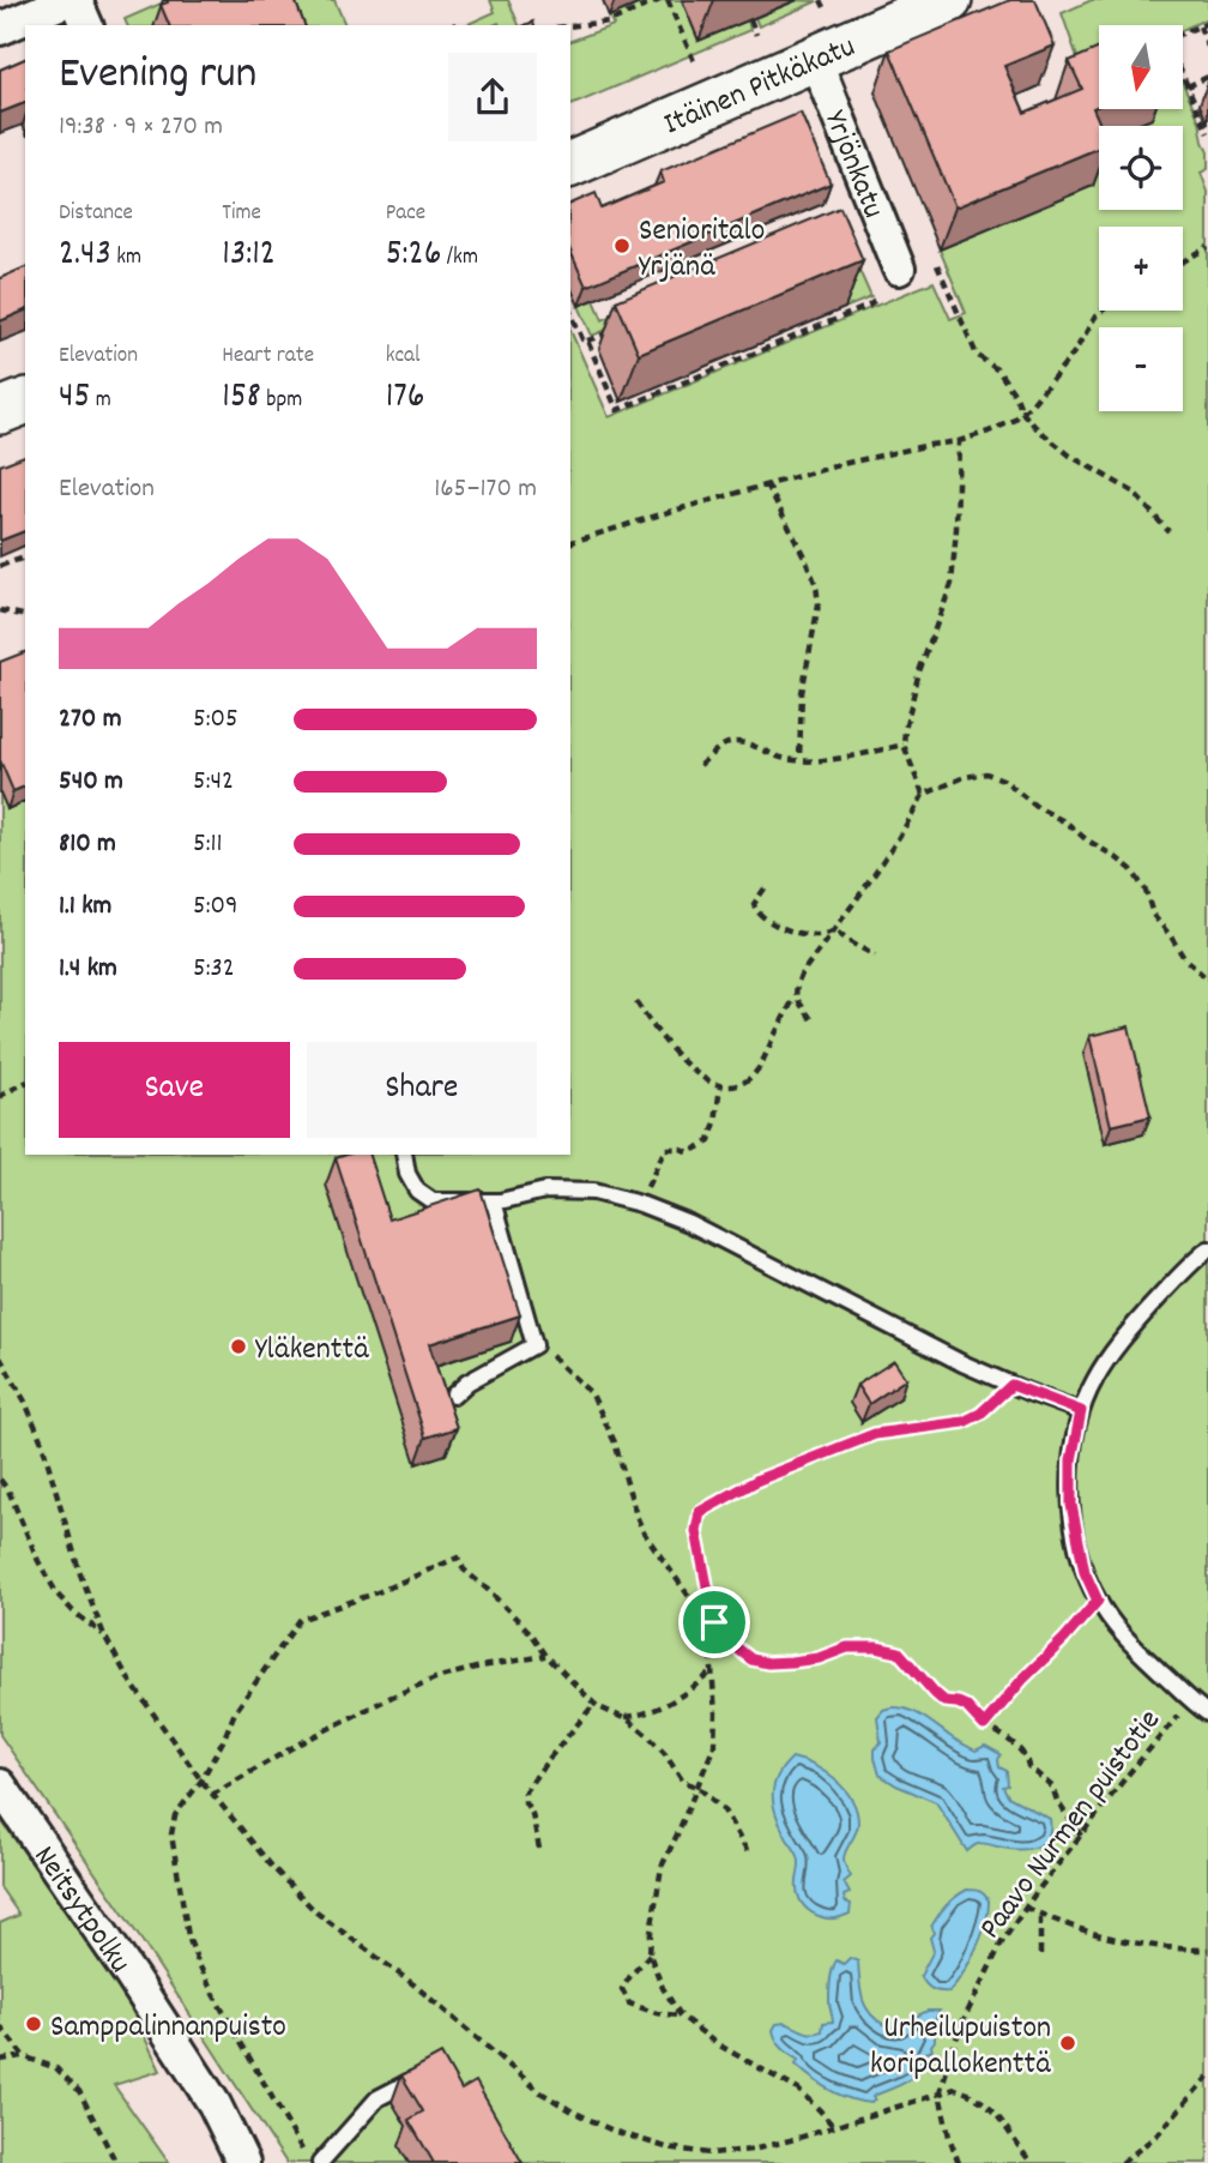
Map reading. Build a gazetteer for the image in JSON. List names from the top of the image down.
{
  "streets": {
    "main road": ["Itäinen Pitkäkatu"],
    "street": ["Yrjönkatu", "Neitsytpolku"],
    "path": ["Paavo Nurmen puistotie"]
  },
  "crossings": [
    ["Itäinen Pitkäkatu", "Yrjönkatu"]
  ],
  "places": [
    "Senioritalo Yrjänä",
    "Yläkenttä",
    "Samppalinnanpuisto",
    "Urheilupuiston koripallokenttä"
  ],
  "north": "bottom",
  "page": {
    "map_buttons": ["+", "−"],
    "heading": ["Evening run", "19:38 · 9 × 270 m"],
    "stats": [
      ["Distance", "2.43 km"],
      ["Time", "13:12"],
      ["Pace", "5:26 /km"],
      ["Elevation", "45 m"],
      ["Heart rate", "158 bpm"],
      ["kcal", "176"]
    ],
    "chart": ["Elevation", "165–170 m"],
    "list": [
      {
        "name": "270 m",
        "note": "5:05"
      },
      {
        "name": "540 m",
        "note": "5:42"
      },
      {
        "name": "810 m",
        "note": "5:11"
      },
      {
        "name": "1.1 km",
        "note": "5:09"
      },
      {
        "name": "1.4 km",
        "note": "5:32"
      }
    ],
    "buttons": ["Save", "Share"]
  }
}
